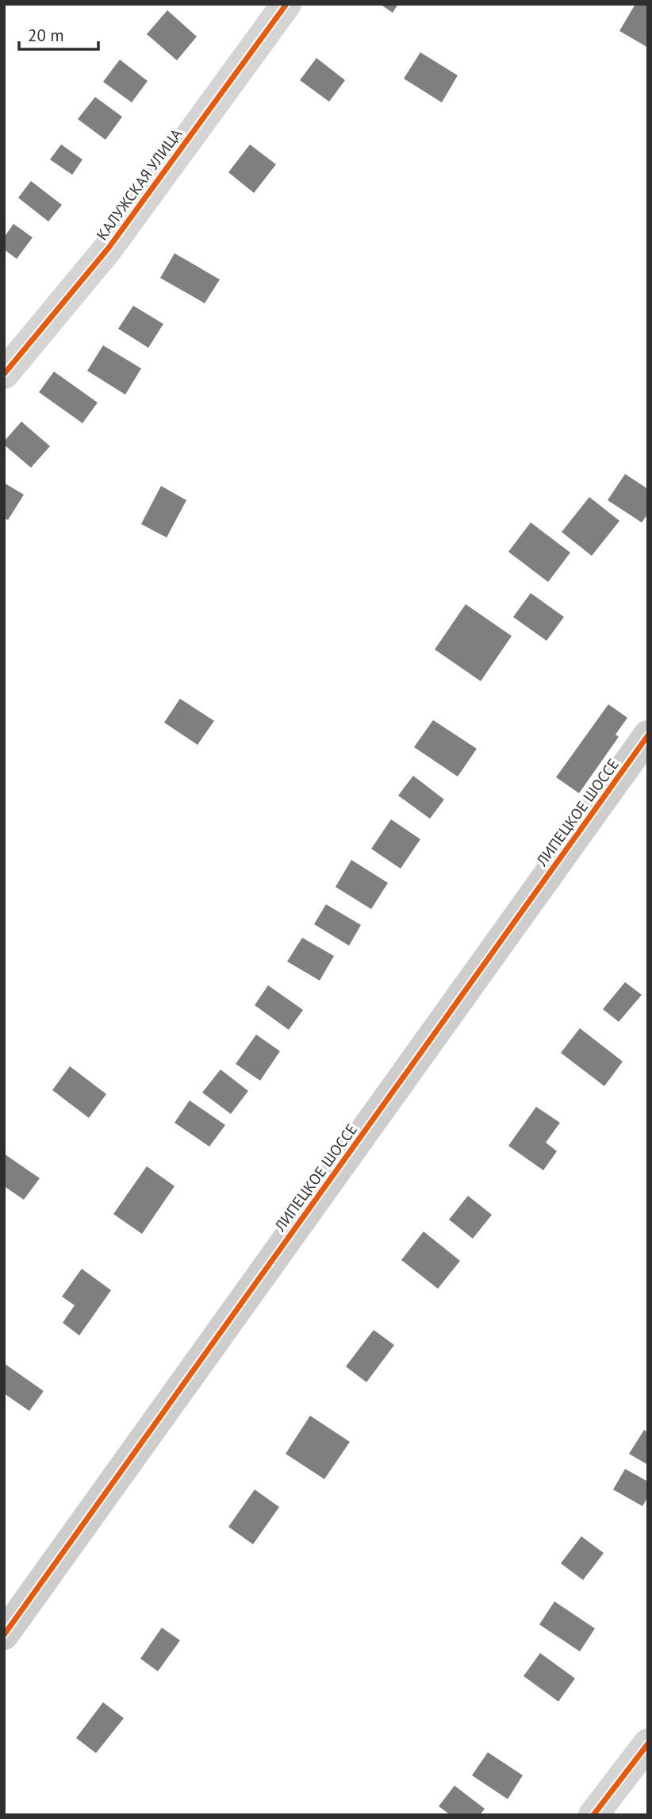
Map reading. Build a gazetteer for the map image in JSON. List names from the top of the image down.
{
  "streets": {
    "street": ["КАЛУЖСКАЯ УЛИЦА", "ЛИПЕЦКОЕ ШОССЕ"]
  },
  "scale_bar": "20 m"
}
